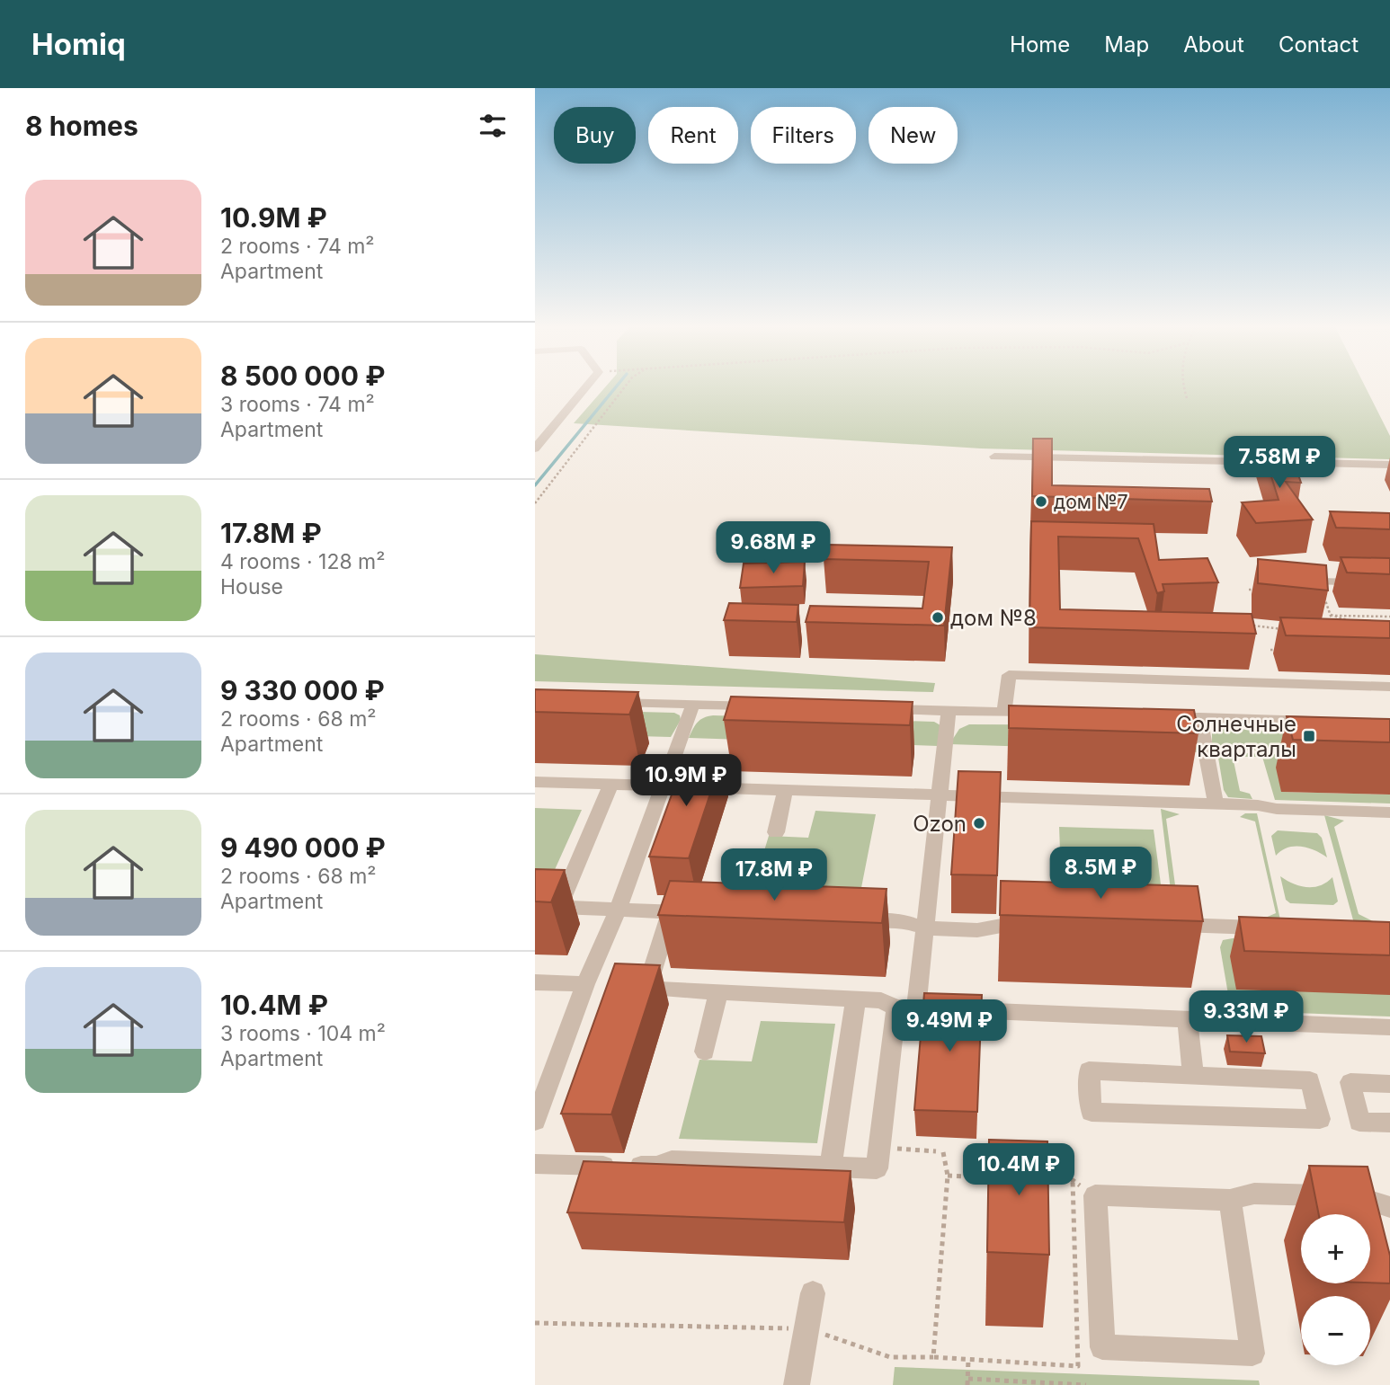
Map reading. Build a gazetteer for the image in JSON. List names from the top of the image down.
{
  "places": {
    "other": ["дом №7", "дом №8", "Ozon"],
    "transit": ["Солнечные кварталы"]
  },
  "page": {
    "header": "Homiq",
    "nav": [
      "Home",
      "Map",
      "About",
      "Contact"
    ],
    "heading": "8 homes",
    "chip": [
      "Buy",
      "Rent",
      "Filters",
      "New"
    ],
    "list": [
      {
        "name": "10.9M ₽",
        "note": "2 rooms · 74 m² · Apartment"
      },
      {
        "name": "8 500 000 ₽",
        "note": "3 rooms · 74 m² · Apartment"
      },
      {
        "name": "17.8M ₽",
        "note": "4 rooms · 128 m² · House"
      },
      {
        "name": "9 330 000 ₽",
        "note": "2 rooms · 68 m² · Apartment"
      },
      {
        "name": "9 490 000 ₽",
        "note": "2 rooms · 68 m² · Apartment"
      },
      {
        "name": "10.4M ₽",
        "note": "3 rooms · 104 m² · Apartment"
      }
    ],
    "price": [
      "7.58M ₽",
      "9.68M ₽",
      "10.9M ₽",
      "8.5M ₽",
      "17.8M ₽",
      "9.33M ₽",
      "9.49M ₽",
      "10.4M ₽"
    ],
    "map_buttons": ["+", "−"]
  }
}
